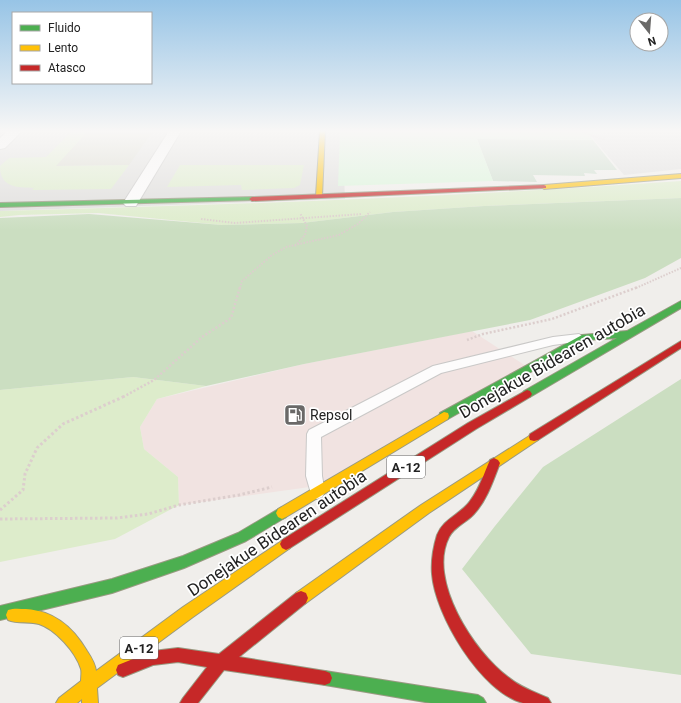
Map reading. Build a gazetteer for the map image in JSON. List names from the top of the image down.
{
  "streets": {
    "main road": ["Donejakue Bidearen autobia", "A-12"]
  },
  "places": {
    "fuel station": ["Repsol"]
  },
  "legend": ["Fluido", "Lento", "Atasco"],
  "north": "bottom"
}
